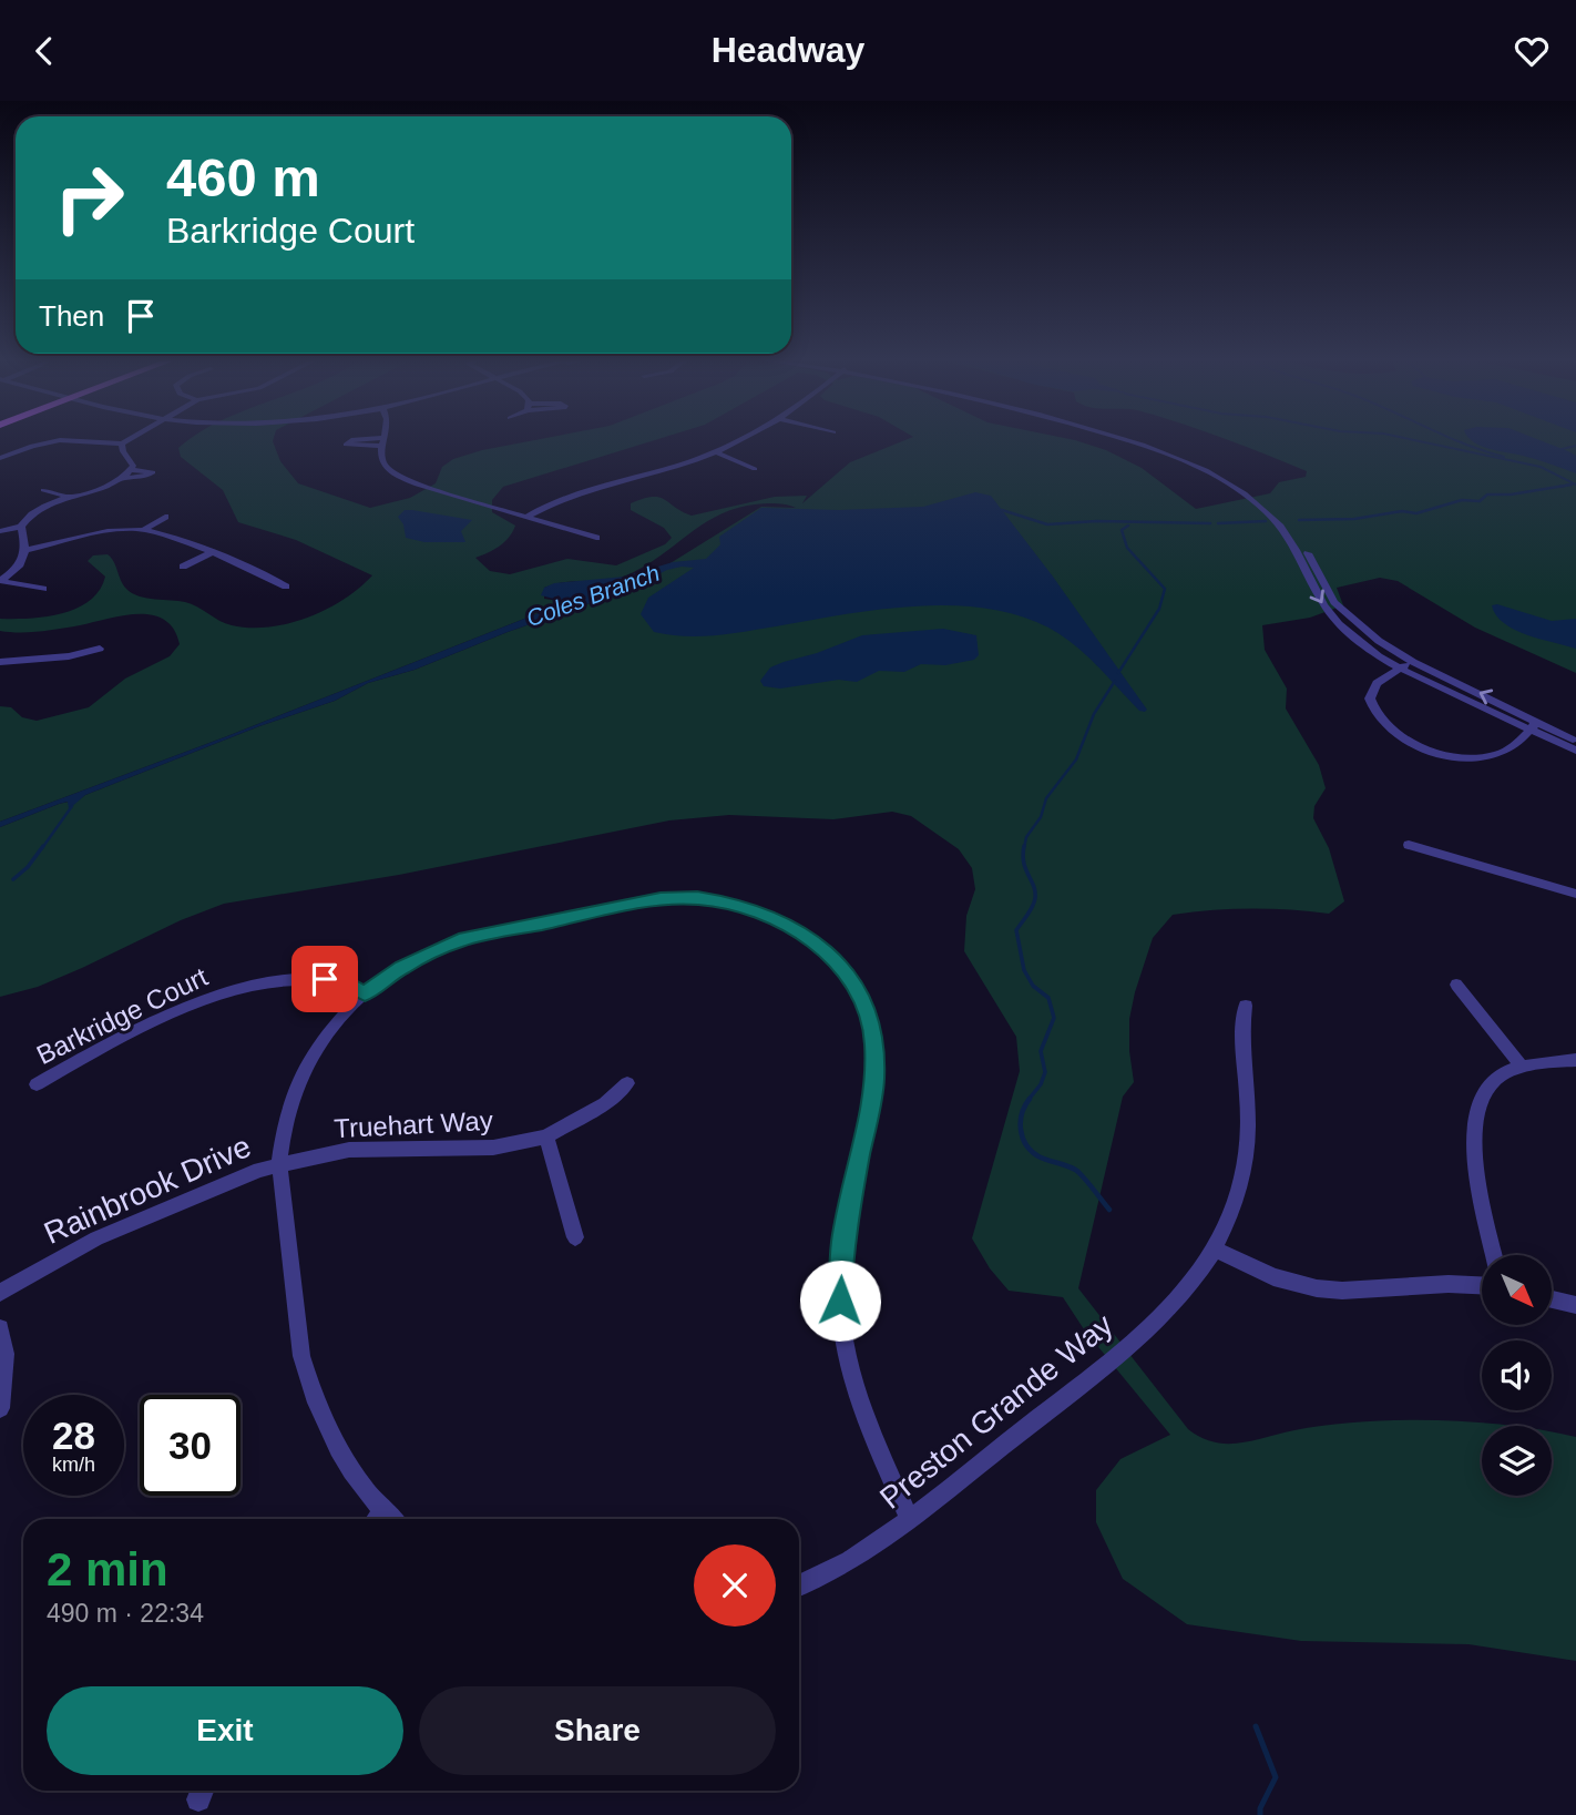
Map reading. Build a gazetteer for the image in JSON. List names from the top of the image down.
{
  "streets": {
    "street": [
      "Barkridge Court",
      "Truehart Way",
      "Rainbrook Drive",
      "Preston Grande Way"
    ]
  },
  "crossings": [
    ["Truehart Way", "Rainbrook Drive"]
  ],
  "water": ["Coles Branch"],
  "north": "bottom right",
  "page": {
    "header": "Headway",
    "turn": ["460 m", "Barkridge Court"],
    "then": "Then",
    "speed": "28 km/h",
    "limit": "30",
    "heading": ["2 min", "490 m · 22:34"],
    "buttons": ["Exit", "Share"]
  }
}
